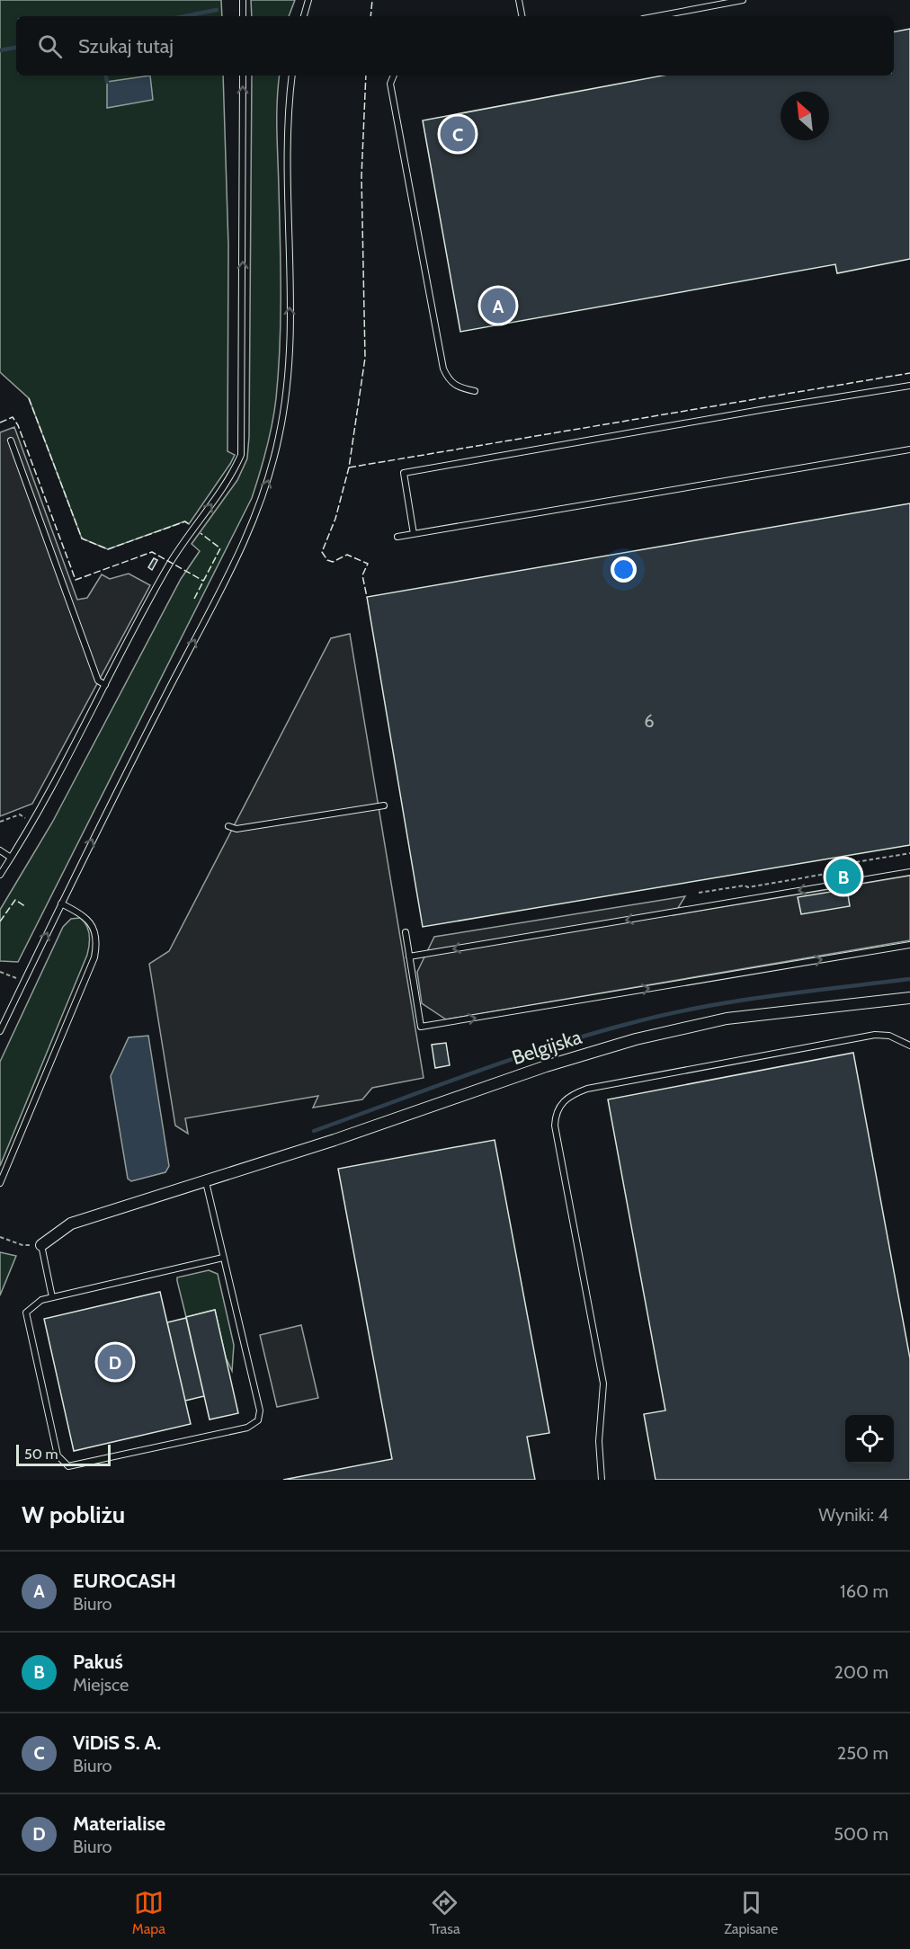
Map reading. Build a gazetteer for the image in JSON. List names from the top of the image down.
{
  "streets": {
    "street": ["Belgijska"]
  },
  "house_numbers": ["6"],
  "scale_bar": "50 m",
  "north": "top left",
  "page": {
    "search": "Szukaj tutaj",
    "pins": [
      "C",
      "A",
      "B",
      "D"
    ],
    "scale": "50 m",
    "heading": ["W pobliżu", "Wyniki: 4"],
    "list": [
      {
        "mark": "A",
        "name": "EUROCASH",
        "note": "Biuro",
        "value": "160 m"
      },
      {
        "mark": "B",
        "name": "Pakuś",
        "note": "Miejsce",
        "value": "200 m"
      },
      {
        "mark": "C",
        "name": "ViDiS S. A.",
        "note": "Biuro",
        "value": "250 m"
      },
      {
        "mark": "D",
        "name": "Materialise",
        "note": "Biuro",
        "value": "500 m"
      }
    ],
    "nav": ["Mapa", "Trasa", "Zapisane"]
  }
}
